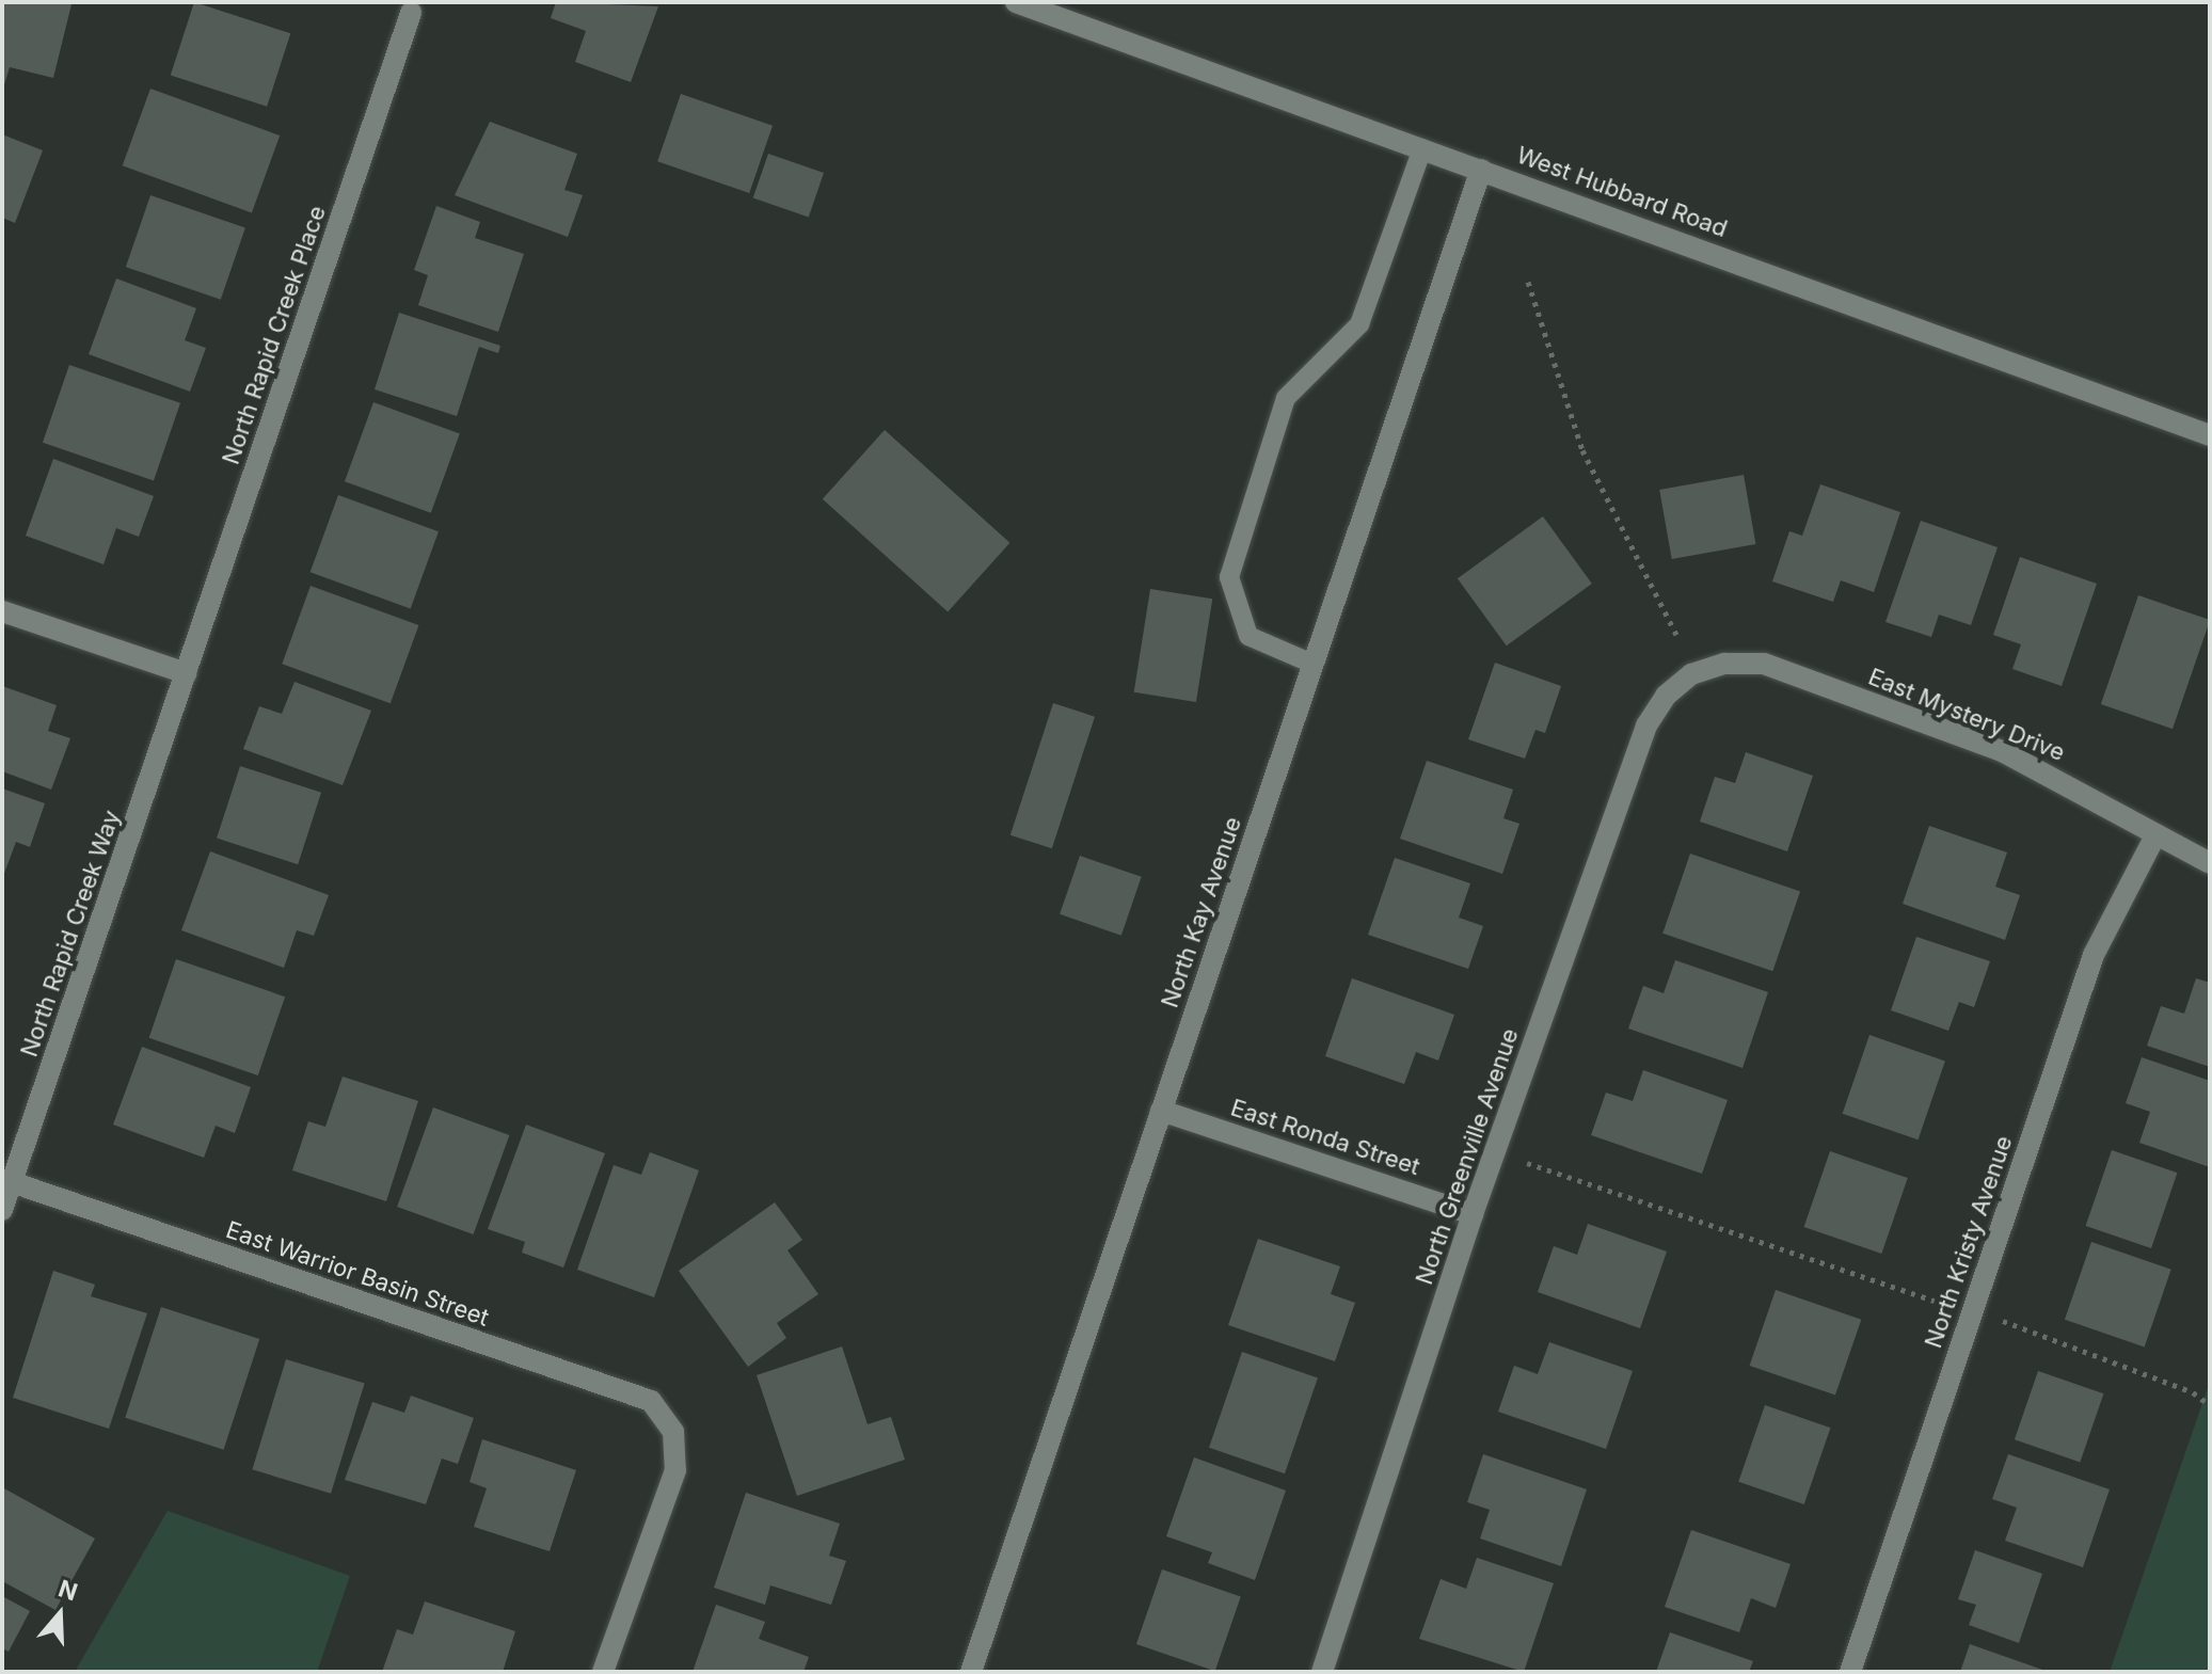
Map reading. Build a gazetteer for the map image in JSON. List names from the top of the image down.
{
  "streets": {
    "street": [
      "West Hubbard Road",
      "North Rapid Creek Place",
      "East Mystery Drive",
      "North Kay Avenue",
      "North Rapid Creek Way",
      "East Ronda Street",
      "North Greenville Avenue",
      "North Kristy Avenue",
      "East Warrior Basin Street"
    ]
  },
  "crossings": [
    ["West Hubbard Road", "North Kay Avenue"],
    ["North Rapid Creek Place", "North Rapid Creek Way"],
    ["East Mystery Drive", "North Greenville Avenue"],
    ["East Mystery Drive", "North Kristy Avenue"],
    ["North Kay Avenue", "East Ronda Street"],
    ["North Rapid Creek Way", "East Warrior Basin Street"],
    ["East Ronda Street", "North Greenville Avenue"]
  ],
  "north": "top"
}
